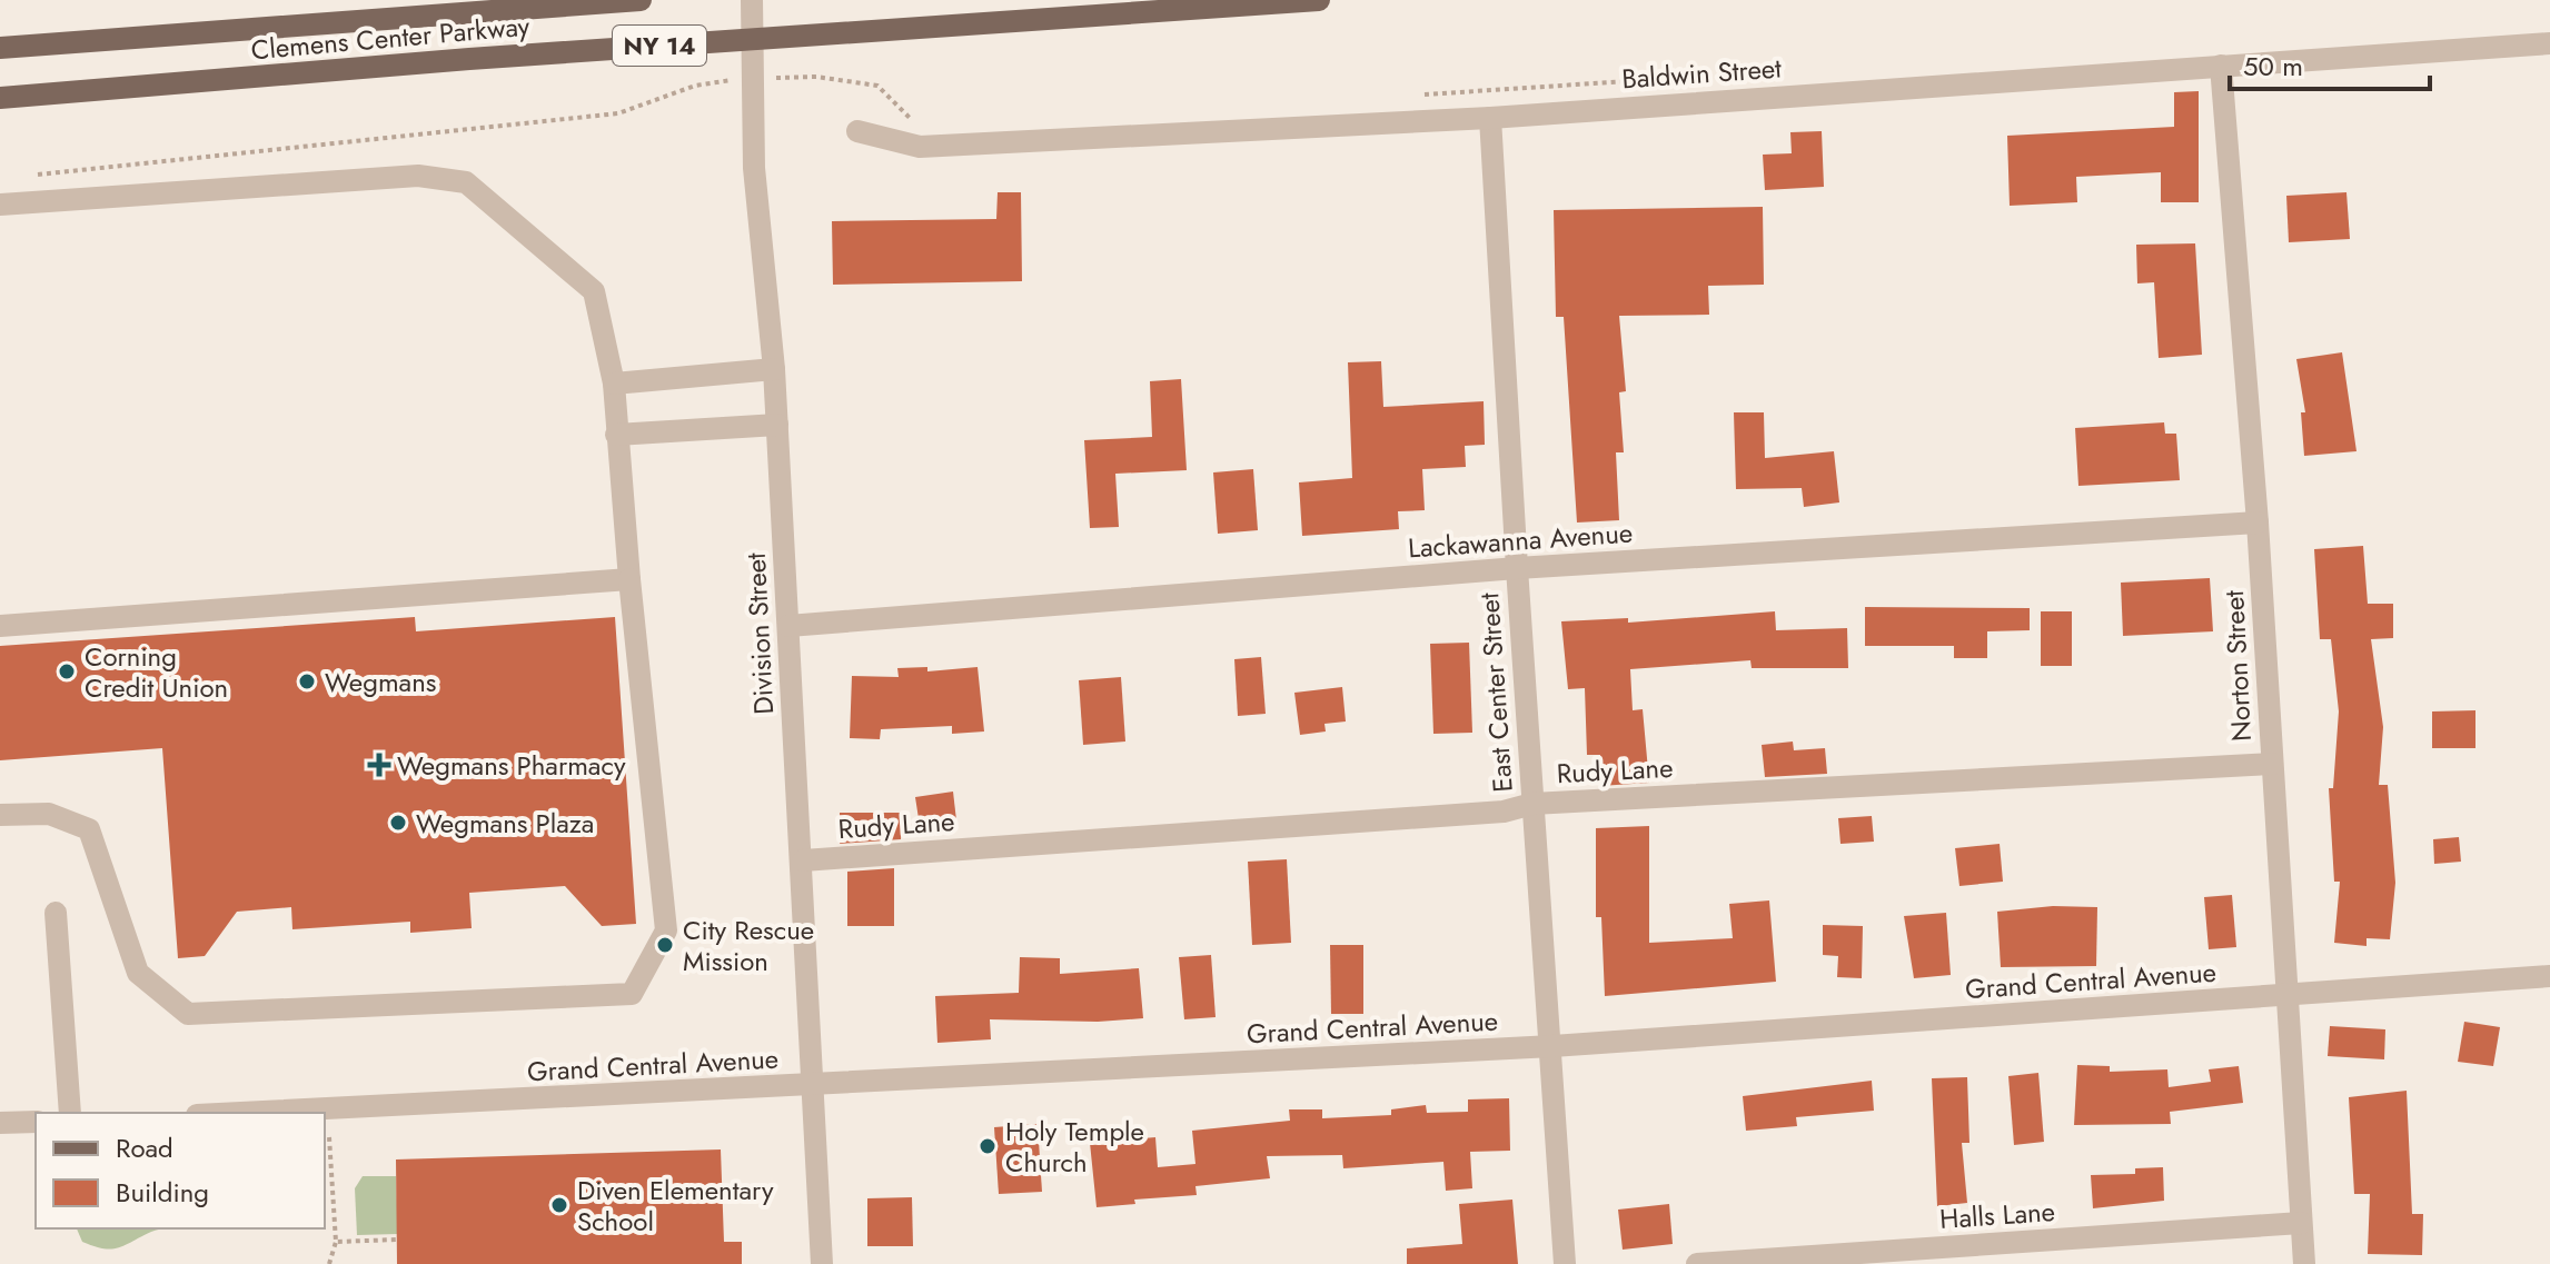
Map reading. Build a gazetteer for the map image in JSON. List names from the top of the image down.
{
  "streets": {
    "main road": ["Clemens Center Parkway", "NY 14"],
    "street": [
      "Baldwin Street",
      "Lackawanna Avenue",
      "Division Street",
      "Norton Street",
      "East Center Street",
      "Rudy Lane",
      "Grand Central Avenue",
      "Halls Lane"
    ]
  },
  "crossings": [
    ["Clemens Center Parkway", "Division Street"],
    ["Baldwin Street", "Norton Street"],
    ["Baldwin Street", "East Center Street"],
    ["Lackawanna Avenue", "Division Street"],
    ["Lackawanna Avenue", "Norton Street"],
    ["Lackawanna Avenue", "East Center Street"],
    ["Division Street", "Rudy Lane"],
    ["Division Street", "Grand Central Avenue"],
    ["Norton Street", "Rudy Lane"],
    ["Norton Street", "Grand Central Avenue"],
    ["Norton Street", "Halls Lane"],
    ["East Center Street", "Rudy Lane"],
    ["East Center Street", "Grand Central Avenue"]
  ],
  "places": {
    "other": [
      "Corning Credit Union",
      "Wegmans",
      "Wegmans Plaza",
      "City Rescue Mission",
      "Holy Temple Church",
      "Diven Elementary School"
    ],
    "health": ["Wegmans Pharmacy"]
  },
  "legend": ["Road", "Building"],
  "scale_bar": "50 m"
}
